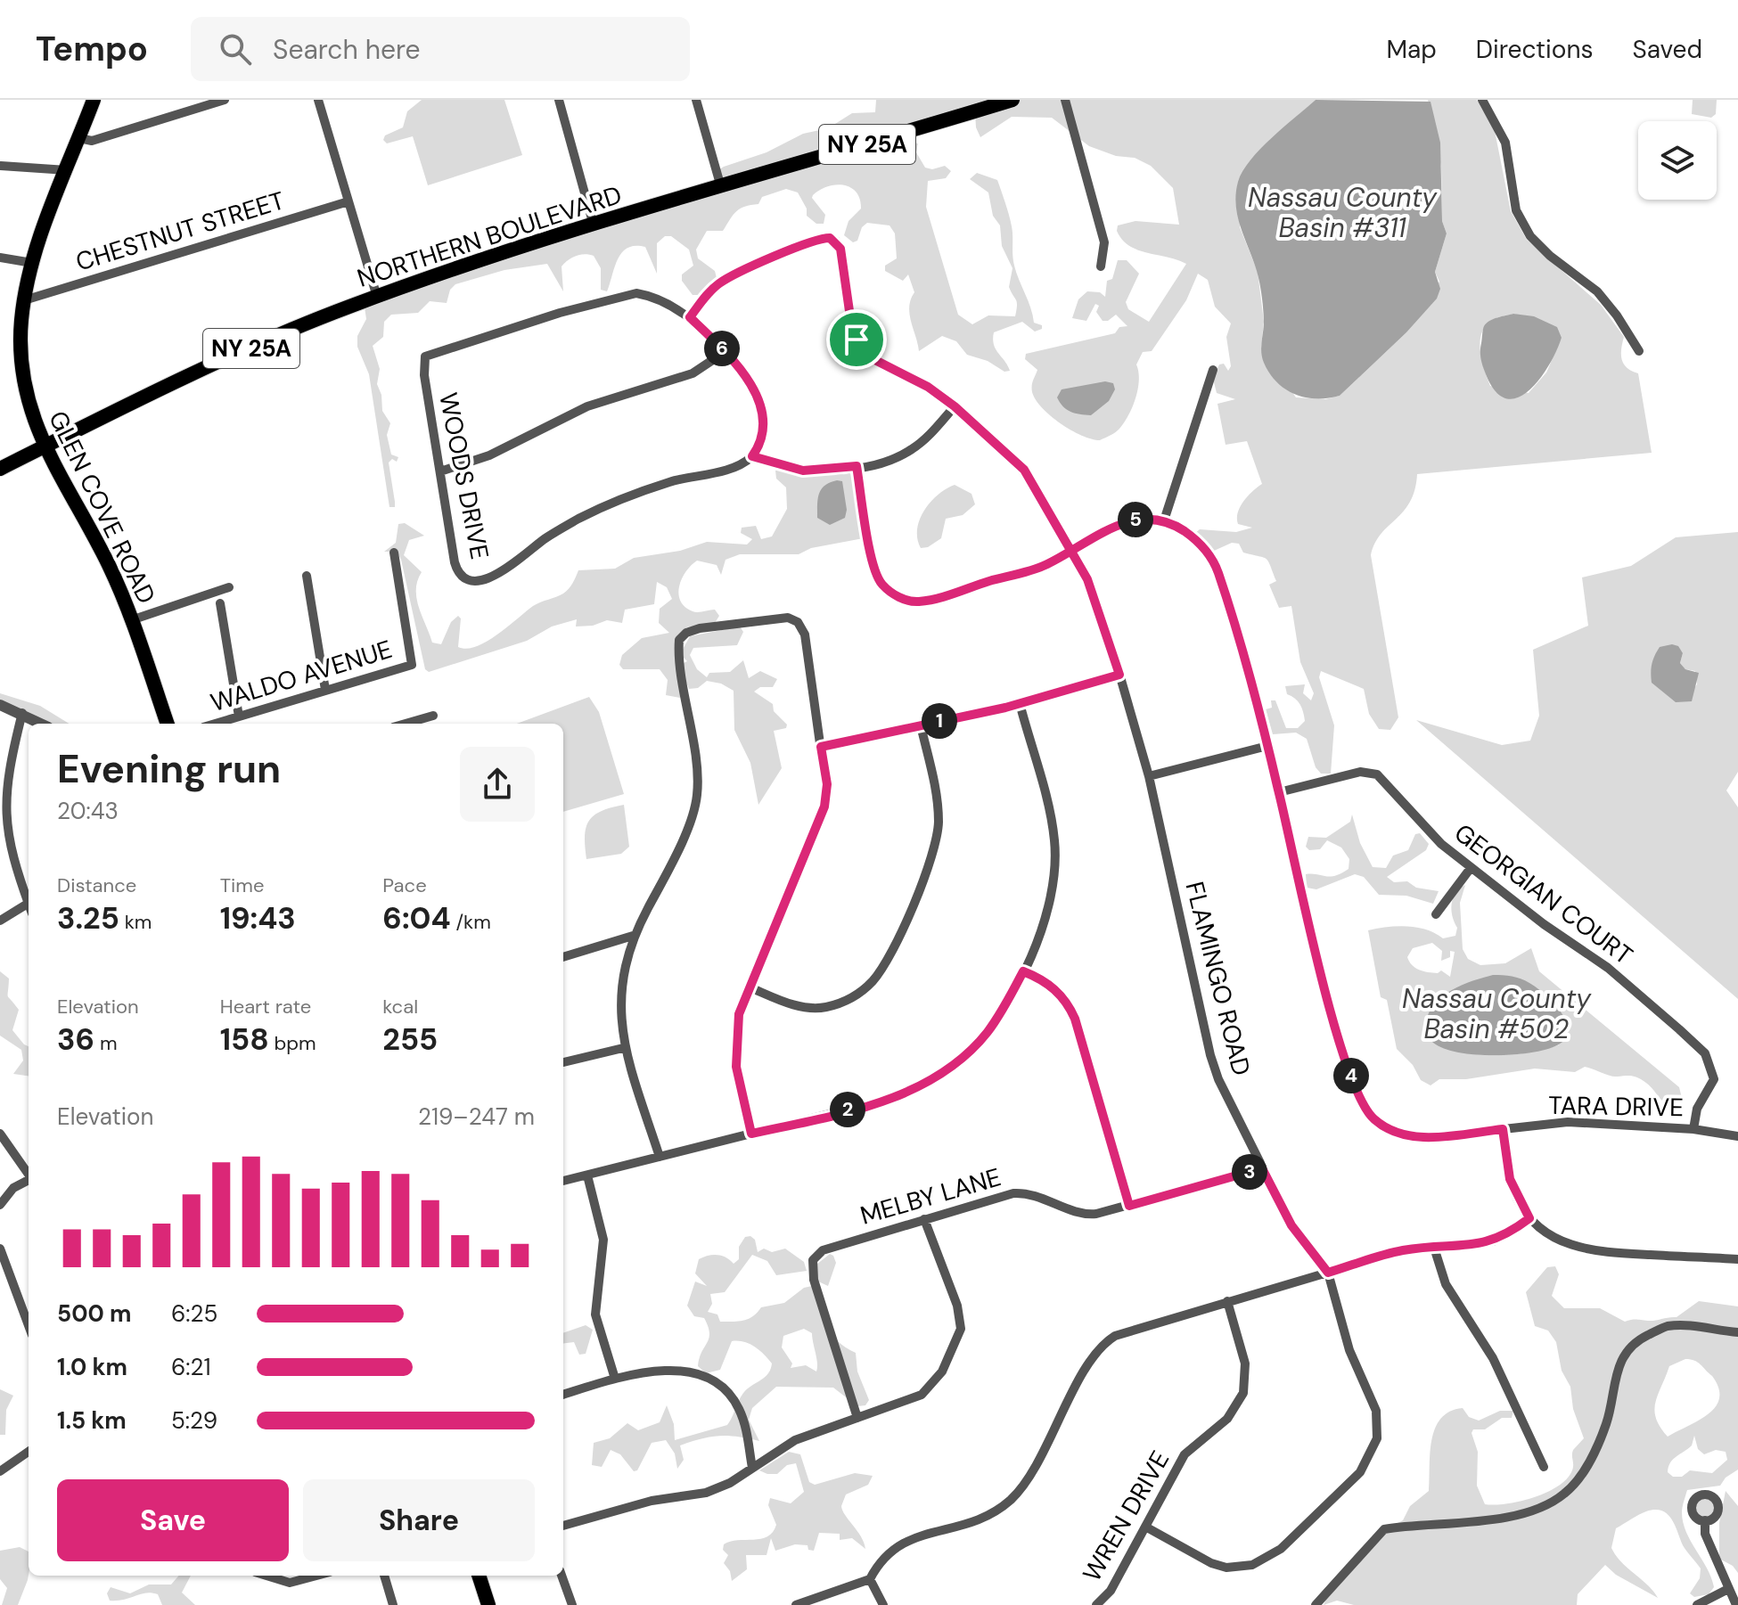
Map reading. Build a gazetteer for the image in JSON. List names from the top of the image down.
{
  "streets": {
    "main road": ["NY 25A", "NORTHERN BOULEVARD", "GLEN COVE ROAD"],
    "street": [
      "CHESTNUT STREET",
      "WOODS DRIVE",
      "WALDO AVENUE",
      "GEORGIAN COURT",
      "FLAMINGO ROAD",
      "TARA DRIVE",
      "MELBY LANE",
      "WREN DRIVE"
    ]
  },
  "crossings": [
    ["CHESTNUT STREET", "GLEN COVE ROAD"],
    ["NORTHERN BOULEVARD", "GLEN COVE ROAD"],
    ["WOODS DRIVE", "FLAMINGO ROAD"],
    ["GEORGIAN COURT", "TARA DRIVE"],
    ["FLAMINGO ROAD", "MELBY LANE"],
    ["FLAMINGO ROAD", "WREN DRIVE"]
  ],
  "water": ["Nassau County Basin #311", "Nassau County Basin #502"],
  "page": {
    "header": "Tempo",
    "search": "Search here",
    "nav": ["Map", "Directions", "Saved"],
    "pins": [
      "6",
      "5",
      "1",
      "4",
      "2",
      "3"
    ],
    "heading": ["Evening run", "20:43"],
    "stats": [
      ["Distance", "3.25 km"],
      ["Time", "19:43"],
      ["Pace", "6:04 /km"],
      ["Elevation", "36 m"],
      ["Heart rate", "158 bpm"],
      ["kcal", "255"]
    ],
    "chart": ["Elevation", "219–247 m"],
    "list": [
      {
        "name": "500 m",
        "note": "6:25"
      },
      {
        "name": "1.0 km",
        "note": "6:21"
      },
      {
        "name": "1.5 km",
        "note": "5:29"
      }
    ],
    "buttons": ["Save", "Share"]
  }
}
